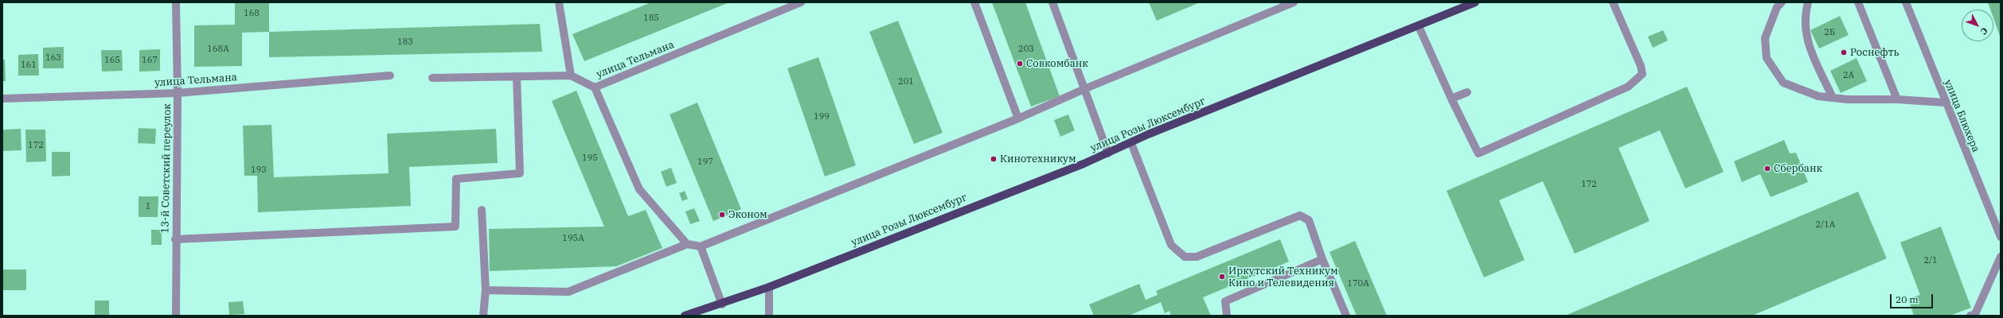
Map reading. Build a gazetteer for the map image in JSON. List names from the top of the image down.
{
  "streets": {
    "main road": ["улица Розы Люксембург"],
    "street": ["улица Тельмана", "улица Блюхера", "13-й Советский переулок"]
  },
  "crossings": [
    ["улица Тельмана", "13-й Советский переулок"]
  ],
  "places": [
    "Роснефть",
    "Совкомбанк",
    "Кинотехникум",
    "Сбербанк",
    "Эконом",
    "Иркутский Техникум Кино и Телевидения"
  ],
  "house_numbers": [
    "168",
    "185",
    "2Б",
    "183",
    "168А",
    "203",
    "163",
    "165",
    "167",
    "161",
    "2А",
    "201",
    "199",
    "172",
    "195",
    "197",
    "193",
    "172",
    "1",
    "2/1А",
    "195А",
    "2/1",
    "170А"
  ],
  "scale_bar": "20 m",
  "north": "bottom right"
}
